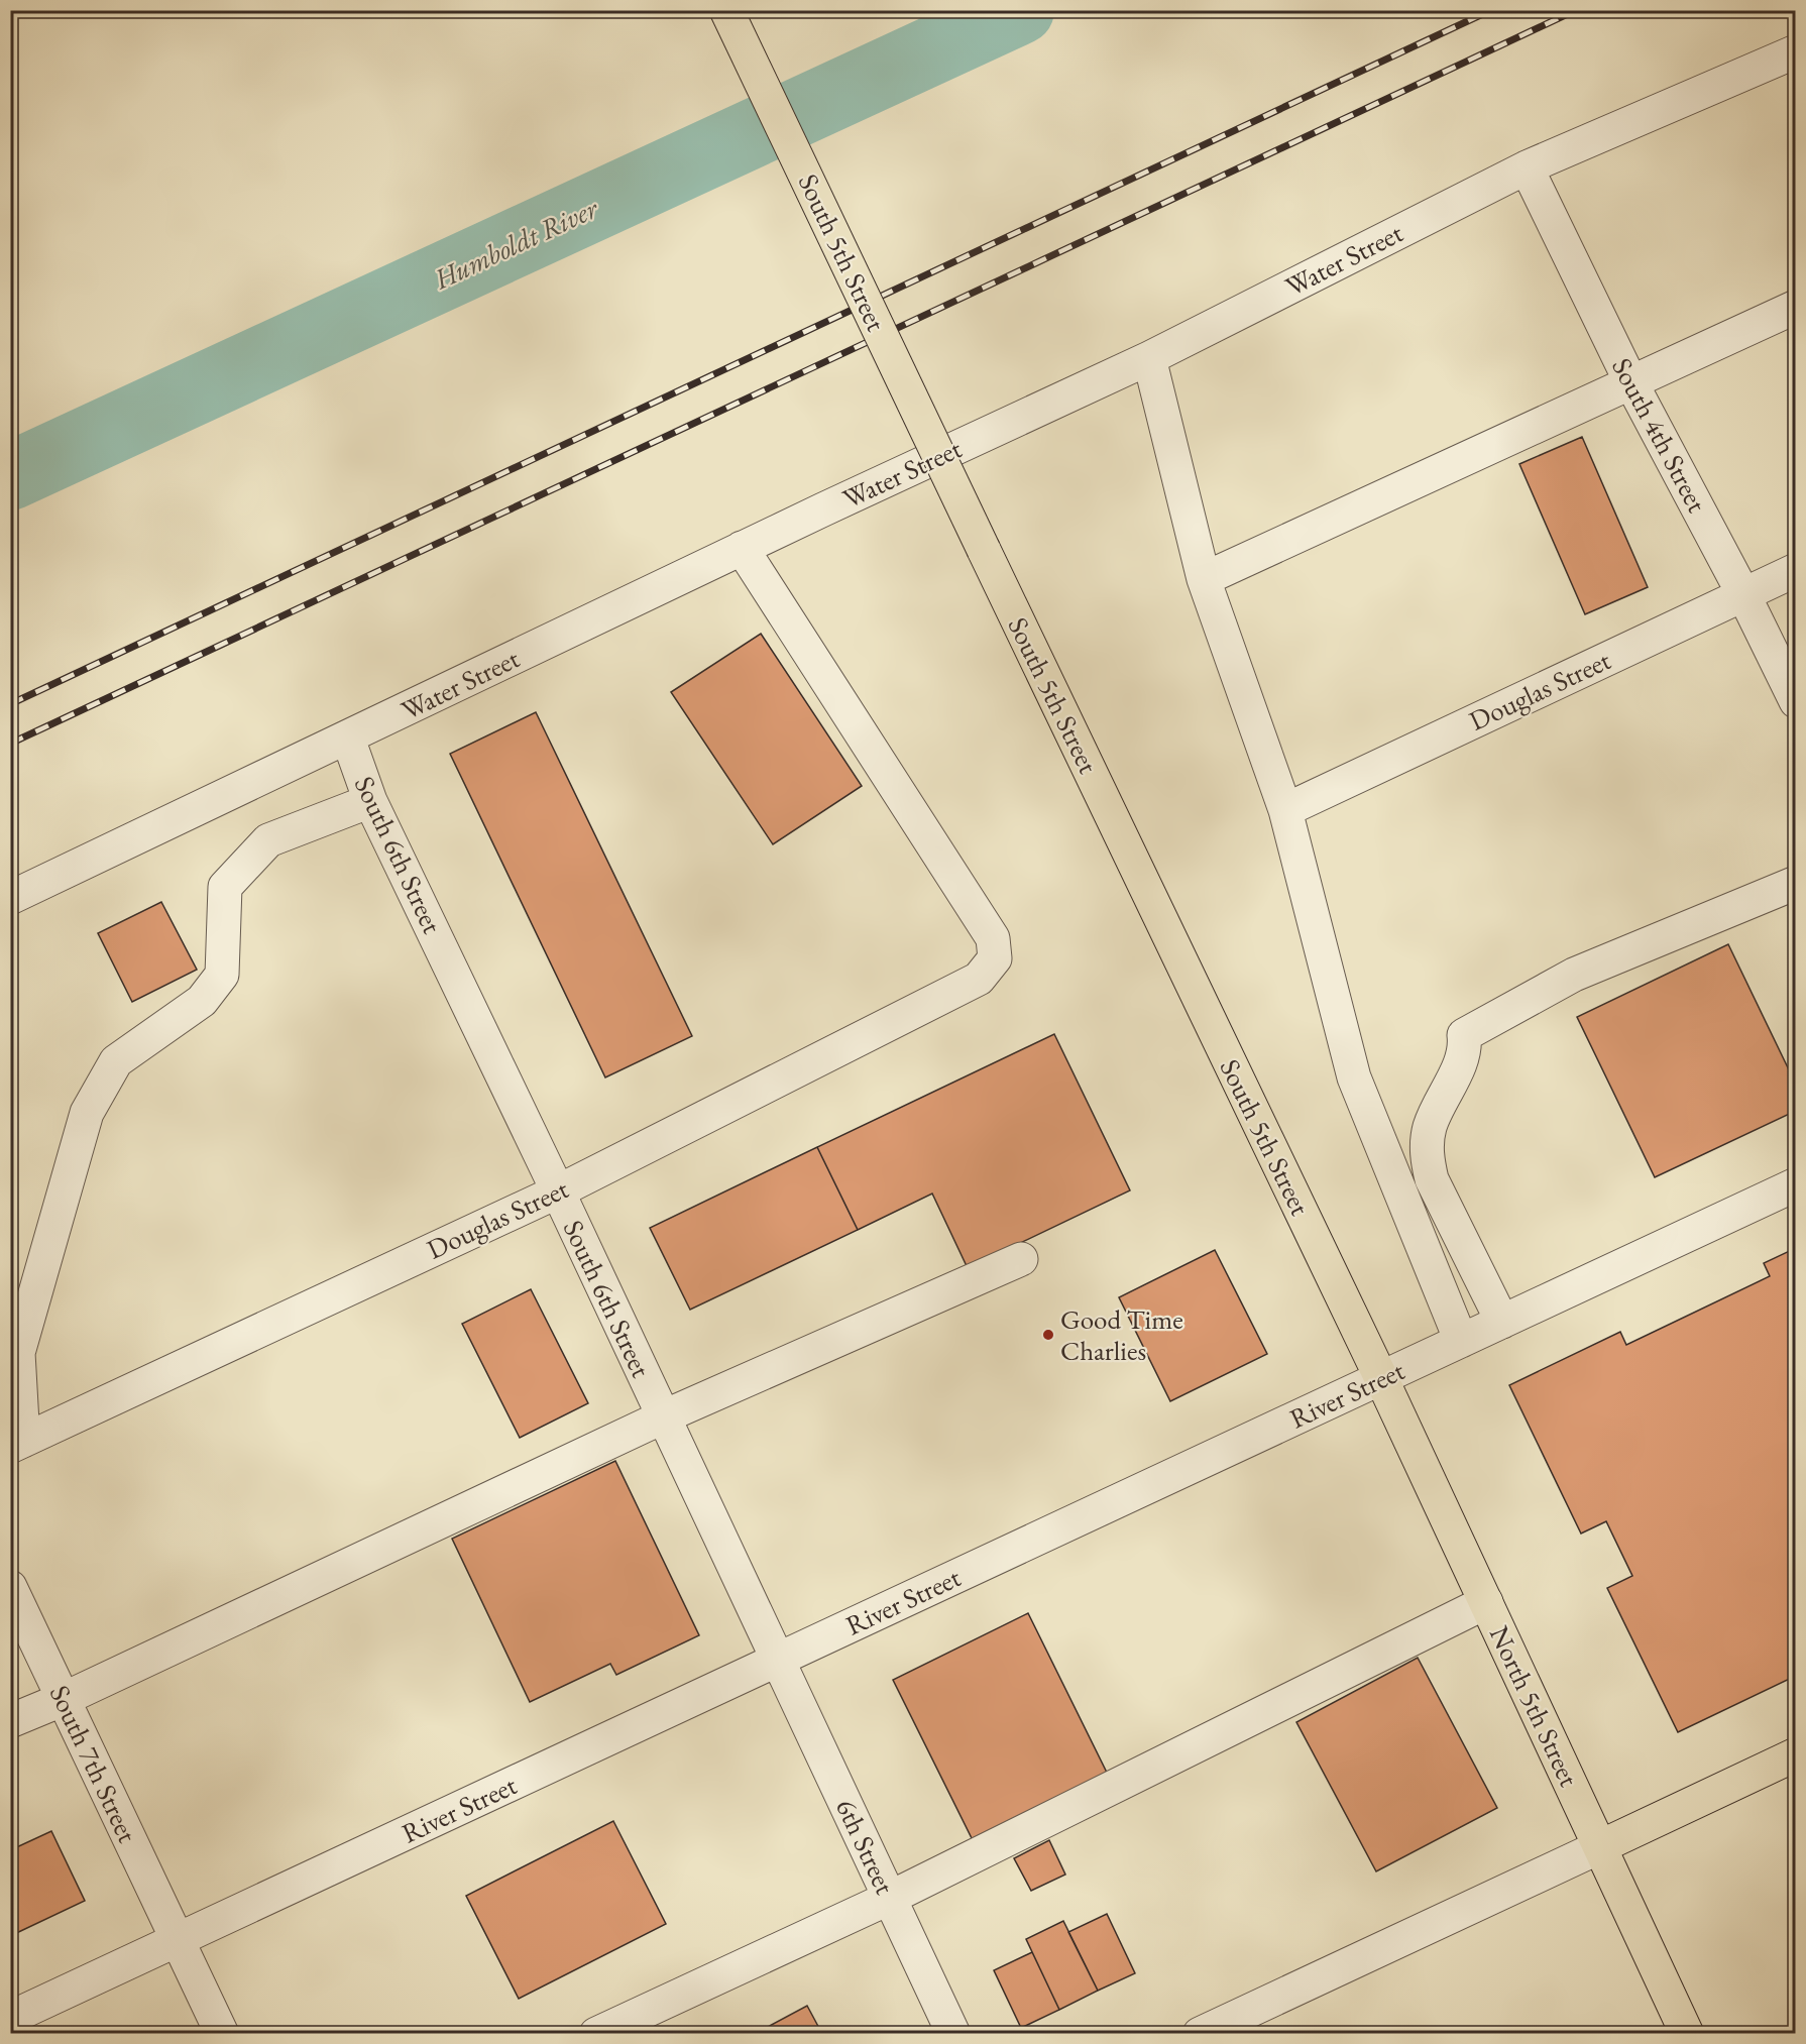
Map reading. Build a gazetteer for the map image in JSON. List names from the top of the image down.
{
  "streets": {
    "main road": ["South 5th Street", "North 5th Street"],
    "street": [
      "Water Street",
      "South 4th Street",
      "Douglas Street",
      "South 6th Street",
      "River Street",
      "South 7th Street",
      "6th Street"
    ]
  },
  "crossings": [
    ["South 5th Street", "River Street"],
    ["South 5th Street", "North 5th Street"],
    ["Water Street", "South 4th Street"],
    ["Water Street", "Douglas Street"],
    ["Water Street", "South 6th Street"],
    ["South 4th Street", "Douglas Street"],
    ["Douglas Street", "South 6th Street"],
    ["South 6th Street", "River Street"],
    ["South 6th Street", "6th Street"],
    ["River Street", "North 5th Street"],
    ["River Street", "South 7th Street"],
    ["River Street", "6th Street"]
  ],
  "water": ["Humboldt River"],
  "places": ["Good Time Charlies"]
}
